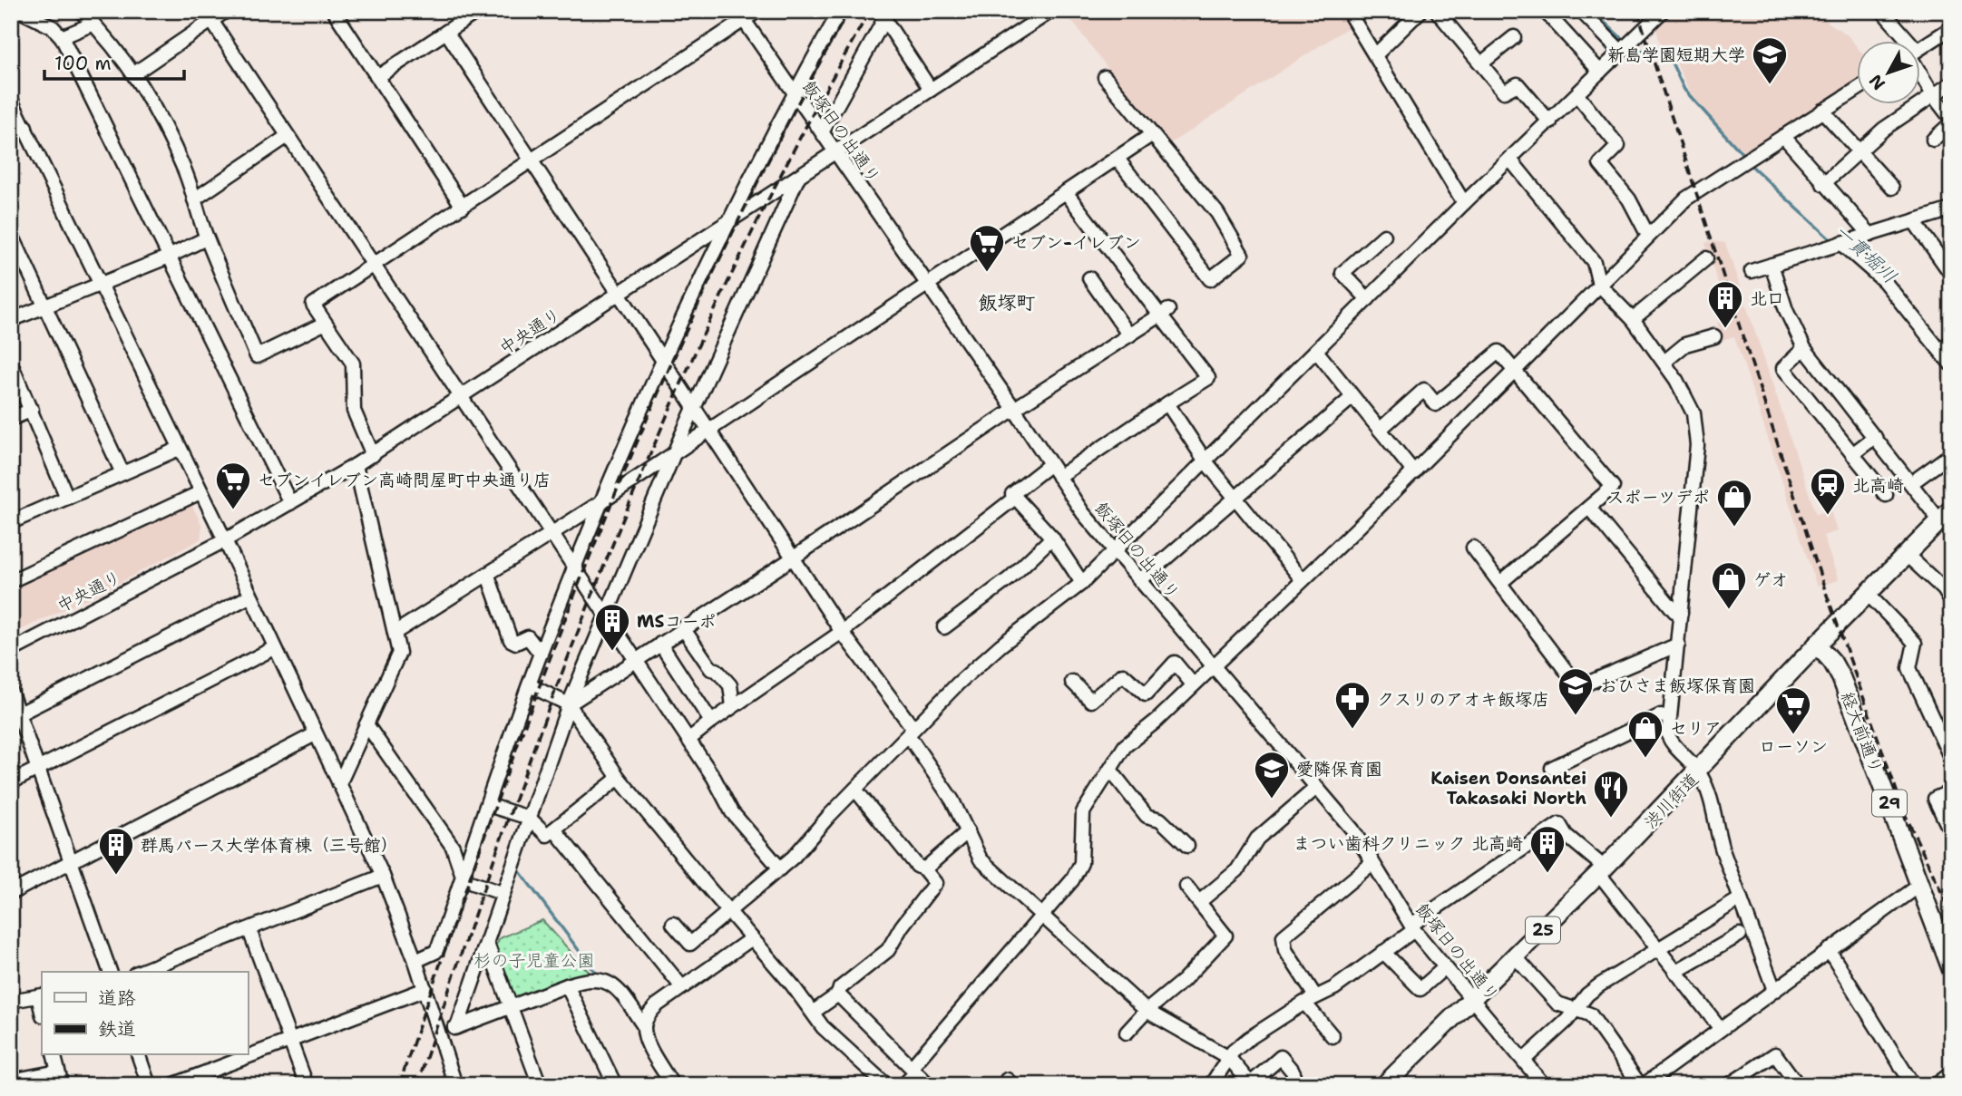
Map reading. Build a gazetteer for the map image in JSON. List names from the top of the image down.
{
  "streets": {
    "main road": [
      "経大前通り",
      "渋川街道",
      "29",
      "25"
    ],
    "street": ["飯塚日の出通り", "中央通り"]
  },
  "crossings": [
    ["飯塚日の出通り", "中央通り"],
    ["飯塚日の出通り", "渋川街道"],
    ["経大前通り", "渋川街道"]
  ],
  "districts": ["飯塚町"],
  "water": ["一貫堀川"],
  "parks": ["杉の子児童公園"],
  "places": {
    "school or university": ["新島学園短期大学", "おひさま飯塚保育園", "愛隣保育園"],
    "supermarket": ["セブン-イレブン", "セブンイレブン高崎問屋町中央通り店", "ローソン"],
    "building": [
      "北口",
      "MSコーポ",
      "まつい歯科クリニック 北高崎",
      "群馬パース大学体育棟（三号館）"
    ],
    "station": ["北高崎"],
    "shop": ["スポーツデポ", "ゲオ", "セリア"],
    "pharmacy": ["クスリのアオキ飯塚店"],
    "restaurant": ["Kaisen Donsantei Takasaki North"]
  },
  "legend": ["道路", "鉄道"],
  "scale_bar": "100 m",
  "north": "bottom left"
}
